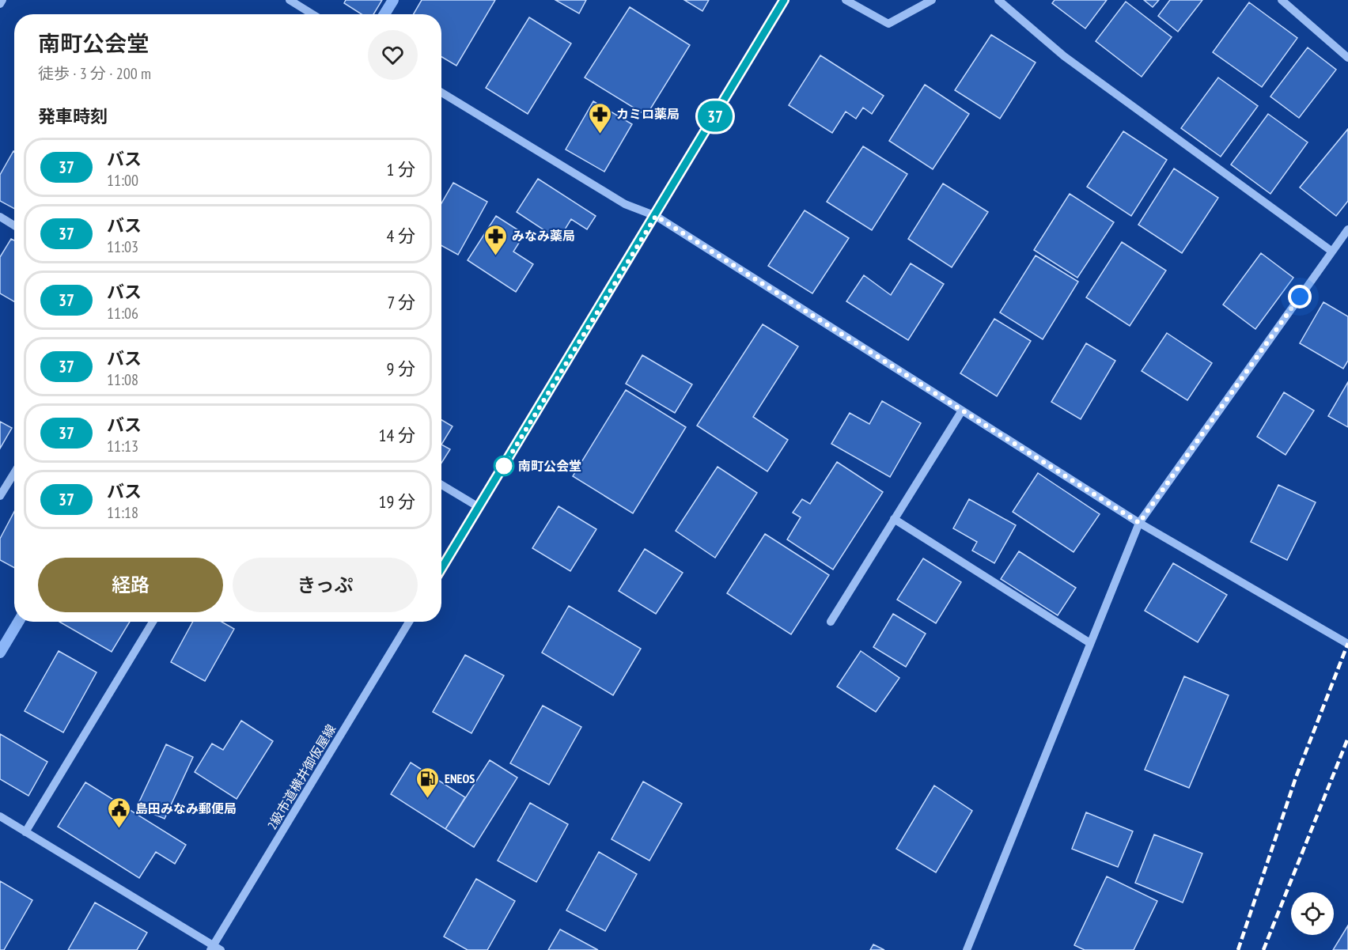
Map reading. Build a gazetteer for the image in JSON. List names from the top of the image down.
{
  "streets": {
    "street": ["2級市道横井御仮屋線"]
  },
  "places": {
    "pharmacy": ["カミロ薬局", "みなみ薬局"],
    "other": ["南町公会堂"],
    "fuel station": ["ENEOS"],
    "public building": ["島田みなみ郵便局"]
  },
  "lines": ["bus line 37"],
  "page": {
    "on_map": "37",
    "heading": [
      ["南町公会堂", "徒歩 · 3 分 · 200 m"],
      "発車時刻"
    ],
    "list": [
      {
        "mark": "37",
        "name": "バス",
        "note": "11:00",
        "value": "1 分"
      },
      {
        "mark": "37",
        "name": "バス",
        "note": "11:03",
        "value": "4 分"
      },
      {
        "mark": "37",
        "name": "バス",
        "note": "11:06",
        "value": "7 分"
      },
      {
        "mark": "37",
        "name": "バス",
        "note": "11:08",
        "value": "9 分"
      },
      {
        "mark": "37",
        "name": "バス",
        "note": "11:13",
        "value": "14 分"
      },
      {
        "mark": "37",
        "name": "バス",
        "note": "11:18",
        "value": "19 分"
      }
    ],
    "buttons": ["経路", "きっぷ"]
  }
}
